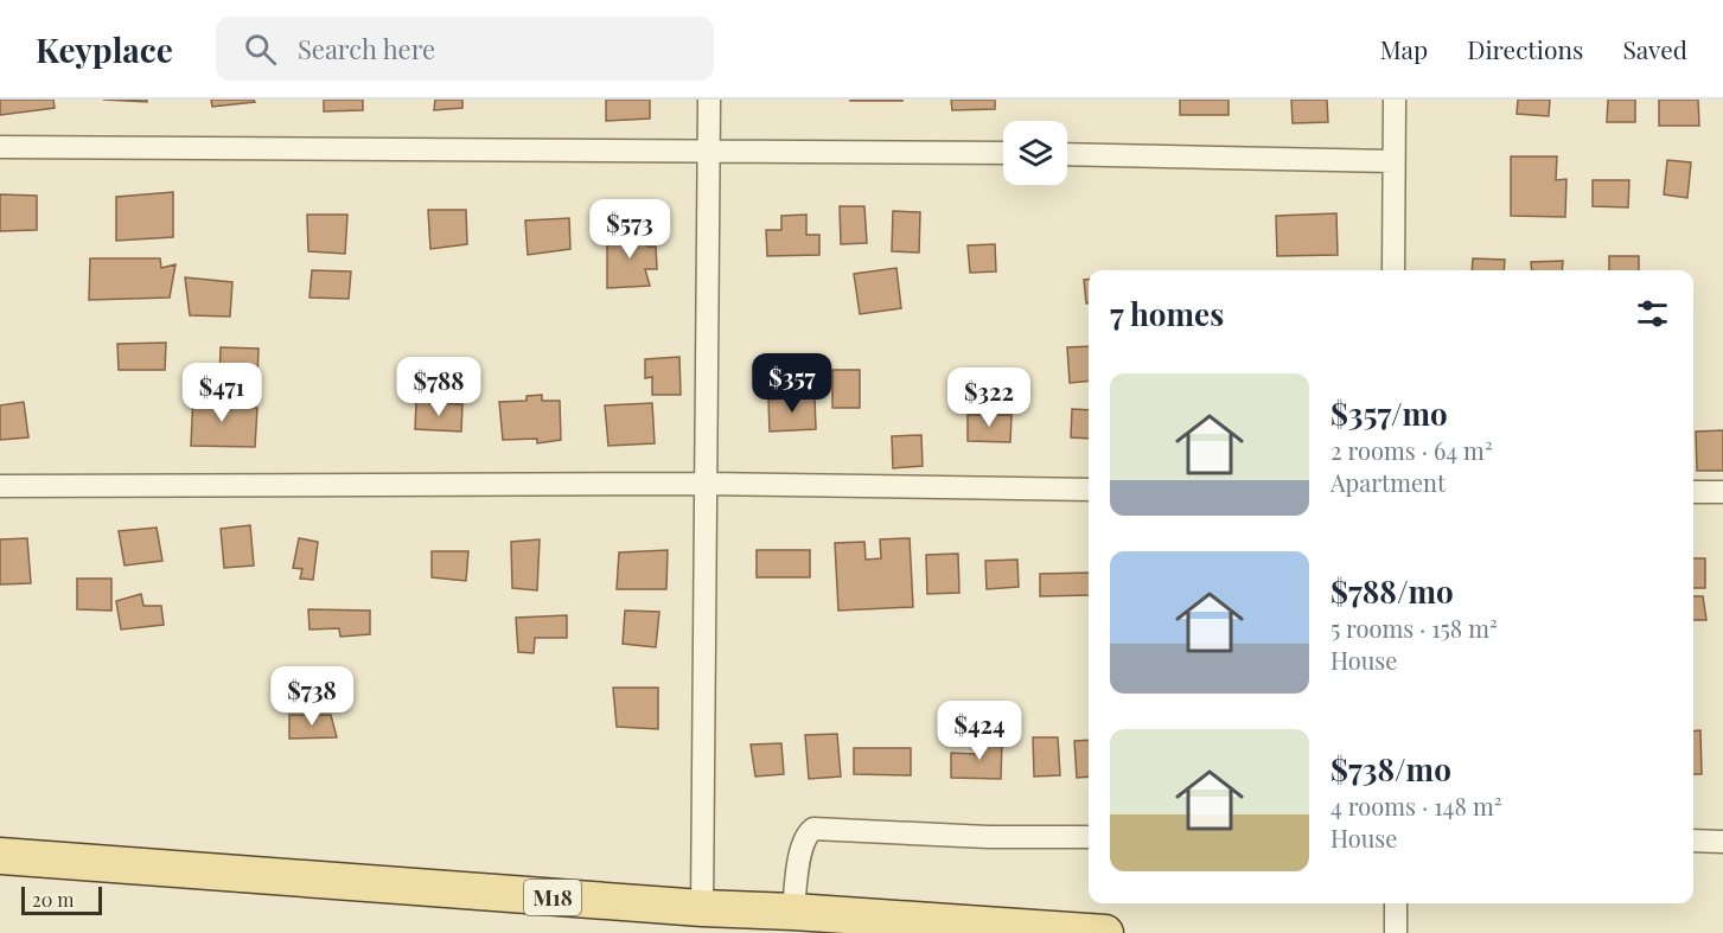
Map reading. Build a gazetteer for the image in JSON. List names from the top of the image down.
{
  "streets": {
    "main road": ["M18"]
  },
  "scale_bar": "20 m",
  "page": {
    "header": "Keyplace",
    "search": "Search here",
    "nav": ["Map", "Directions", "Saved"],
    "price": [
      "$573",
      "$357",
      "$788",
      "$471",
      "$322",
      "$738",
      "$424"
    ],
    "heading": "7 homes",
    "list": [
      {
        "name": "$357/mo",
        "note": "2 rooms · 64 m² · Apartment"
      },
      {
        "name": "$788/mo",
        "note": "5 rooms · 158 m² · House"
      },
      {
        "name": "$738/mo",
        "note": "4 rooms · 148 m² · House"
      }
    ],
    "scale": "20 m"
  }
}
